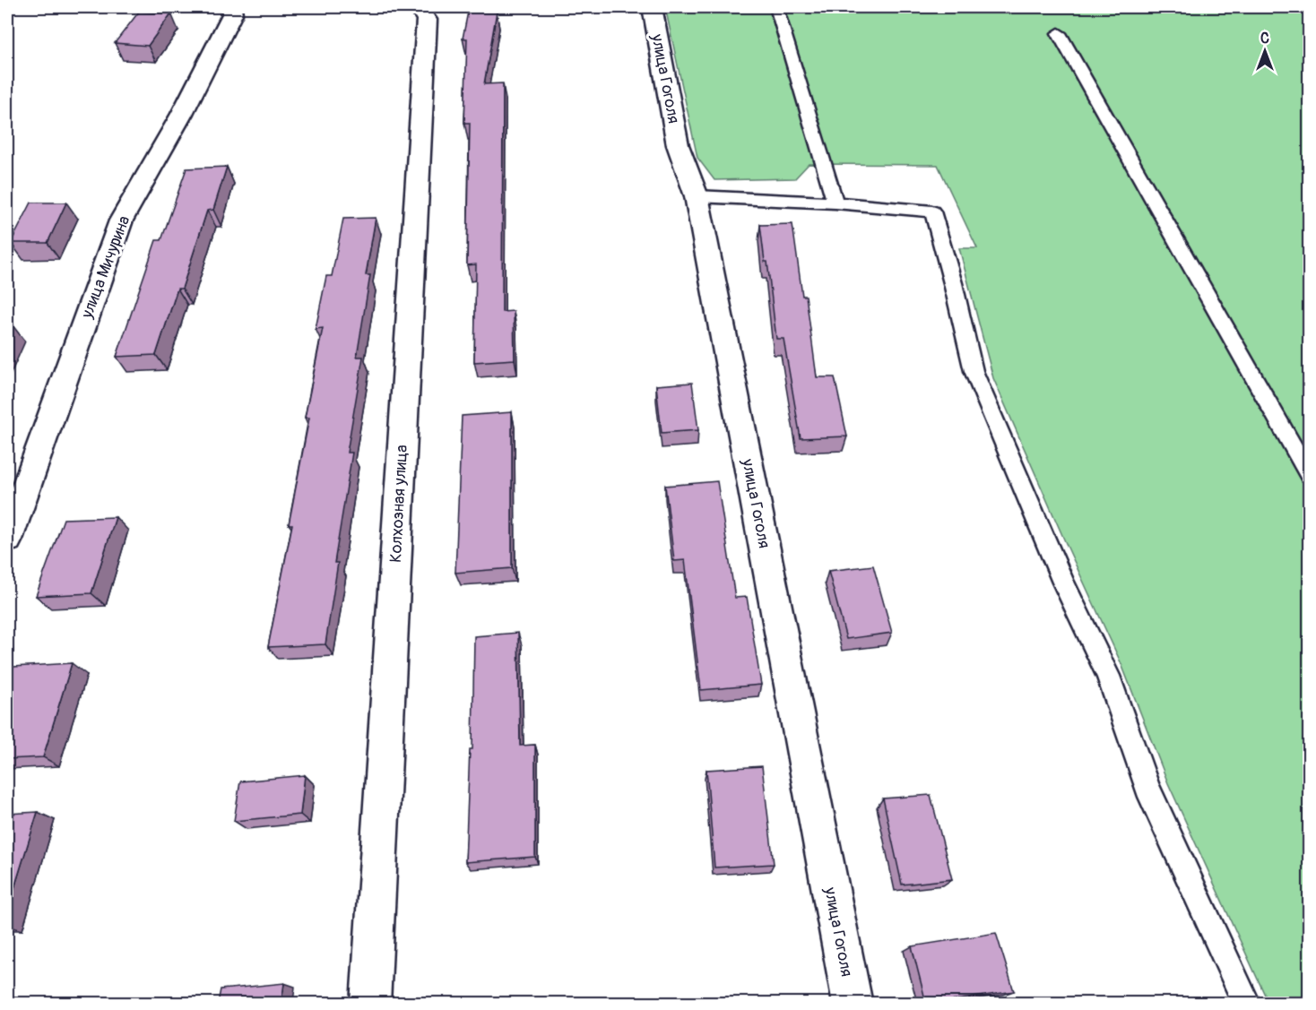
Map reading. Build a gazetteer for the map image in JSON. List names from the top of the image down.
{
  "streets": {
    "street": ["улица Гоголя", "улица Мичурина", "Колхозная улица"]
  },
  "north": "top"
}
